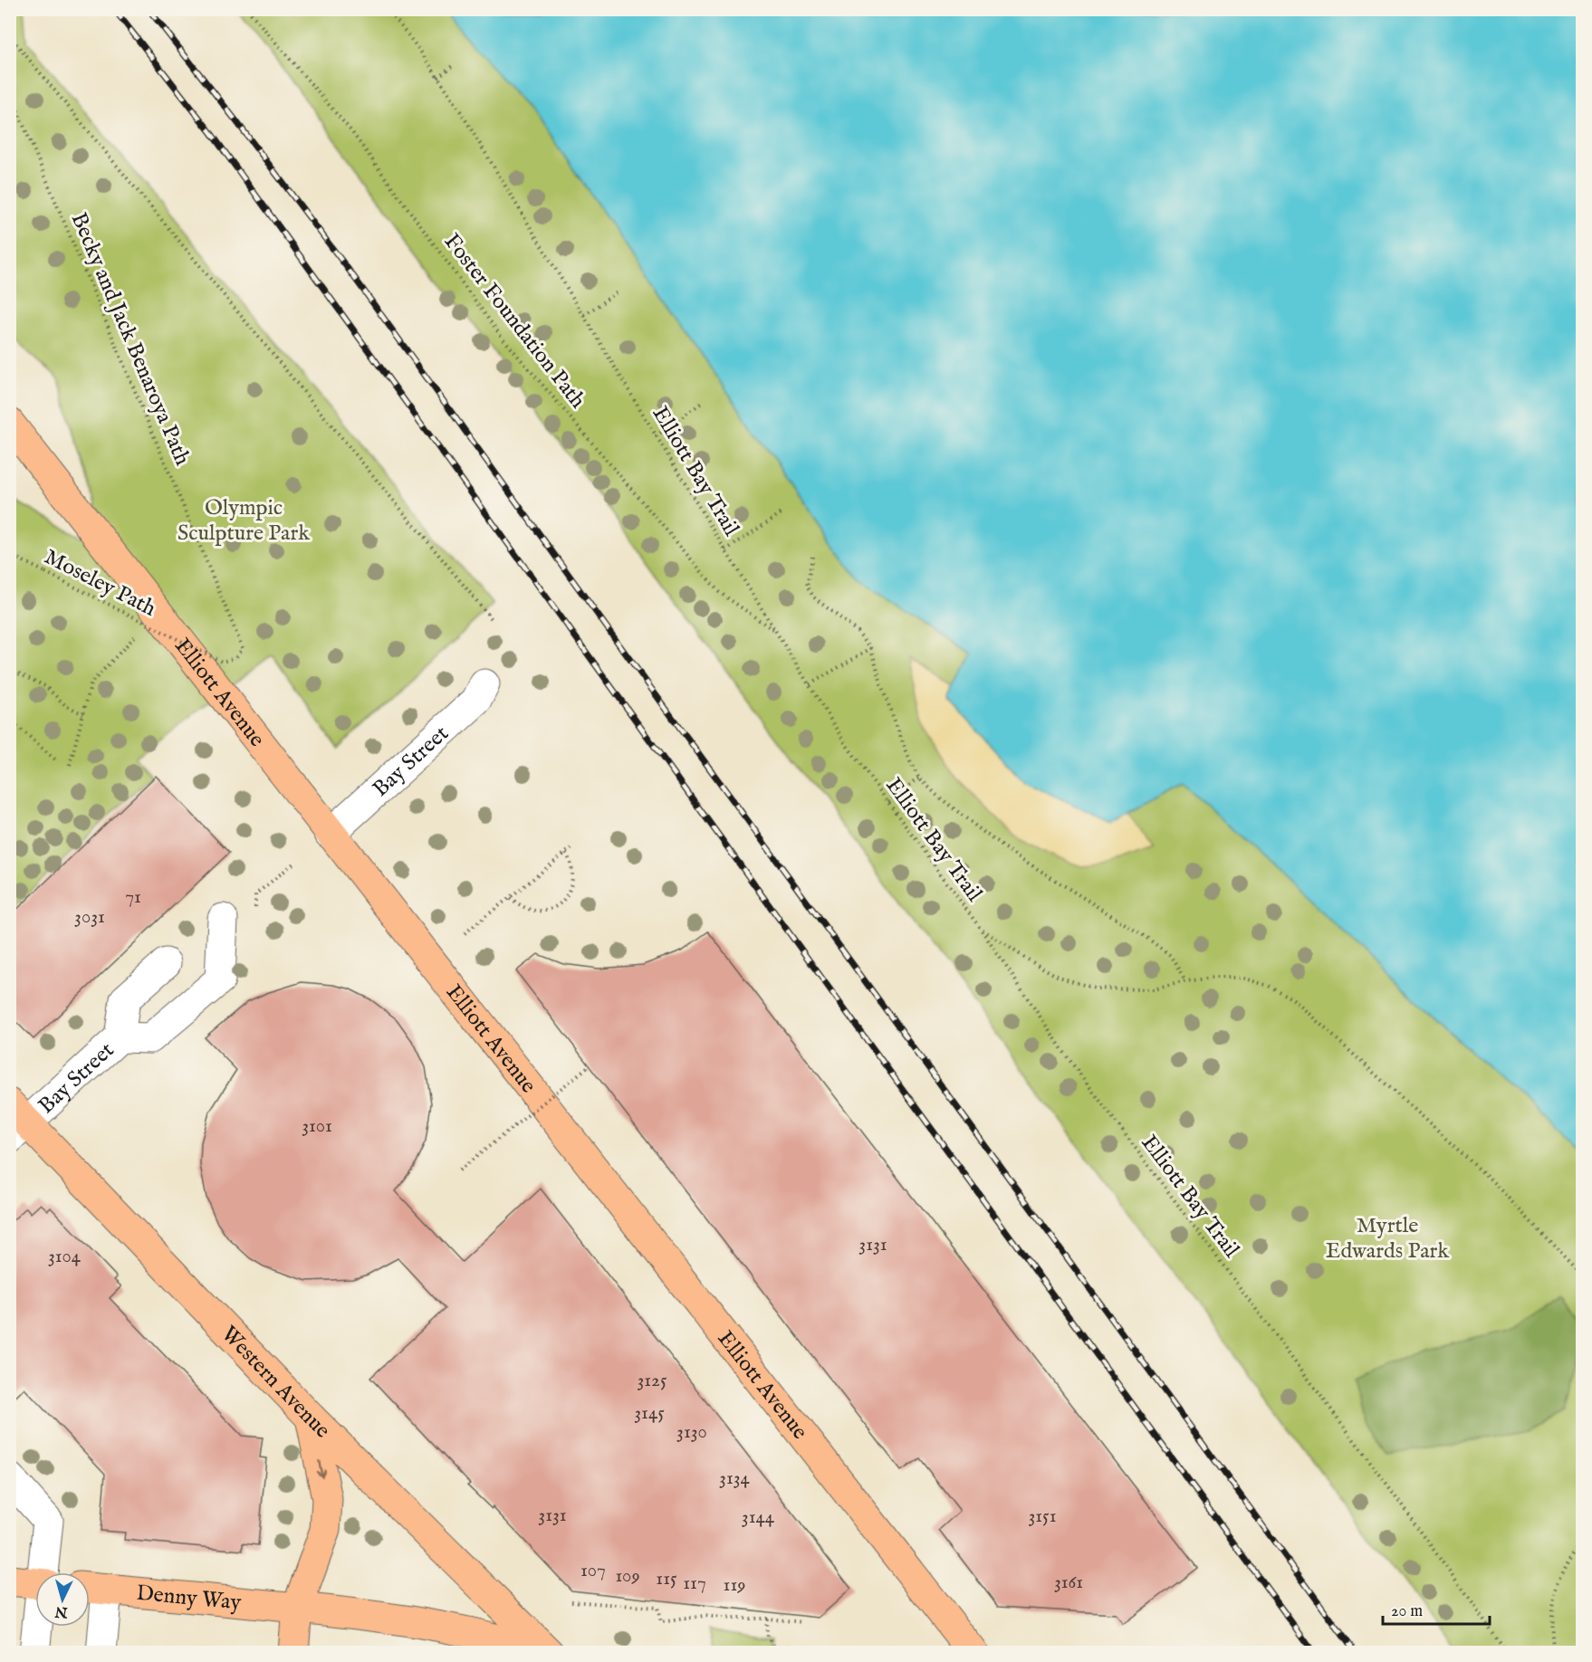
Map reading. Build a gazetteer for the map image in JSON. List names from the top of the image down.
{
  "streets": {
    "main road": ["Elliott Avenue", "Western Avenue", "Denny Way"],
    "street": ["Bay Street"],
    "path": [
      "Foster Foundation Path",
      "Becky and Jack Benaroya Path",
      "Elliott Bay Trail",
      "Moseley Path"
    ]
  },
  "crossings": [
    ["Foster Foundation Path", "Elliott Bay Trail"],
    ["Becky and Jack Benaroya Path", "Moseley Path"],
    ["Elliott Avenue", "Bay Street"],
    ["Bay Street", "Western Avenue"]
  ],
  "parks": ["Olympic Sculpture Park", "Myrtle Edwards Park"],
  "house_numbers": [
    "71",
    "3031",
    "3101",
    "3131",
    "3104",
    "3125",
    "3145",
    "3130",
    "3134",
    "3131",
    "3151",
    "3144",
    "107",
    "109",
    "115",
    "3161",
    "117",
    "119"
  ],
  "scale_bar": "20 m",
  "north": "bottom"
}
